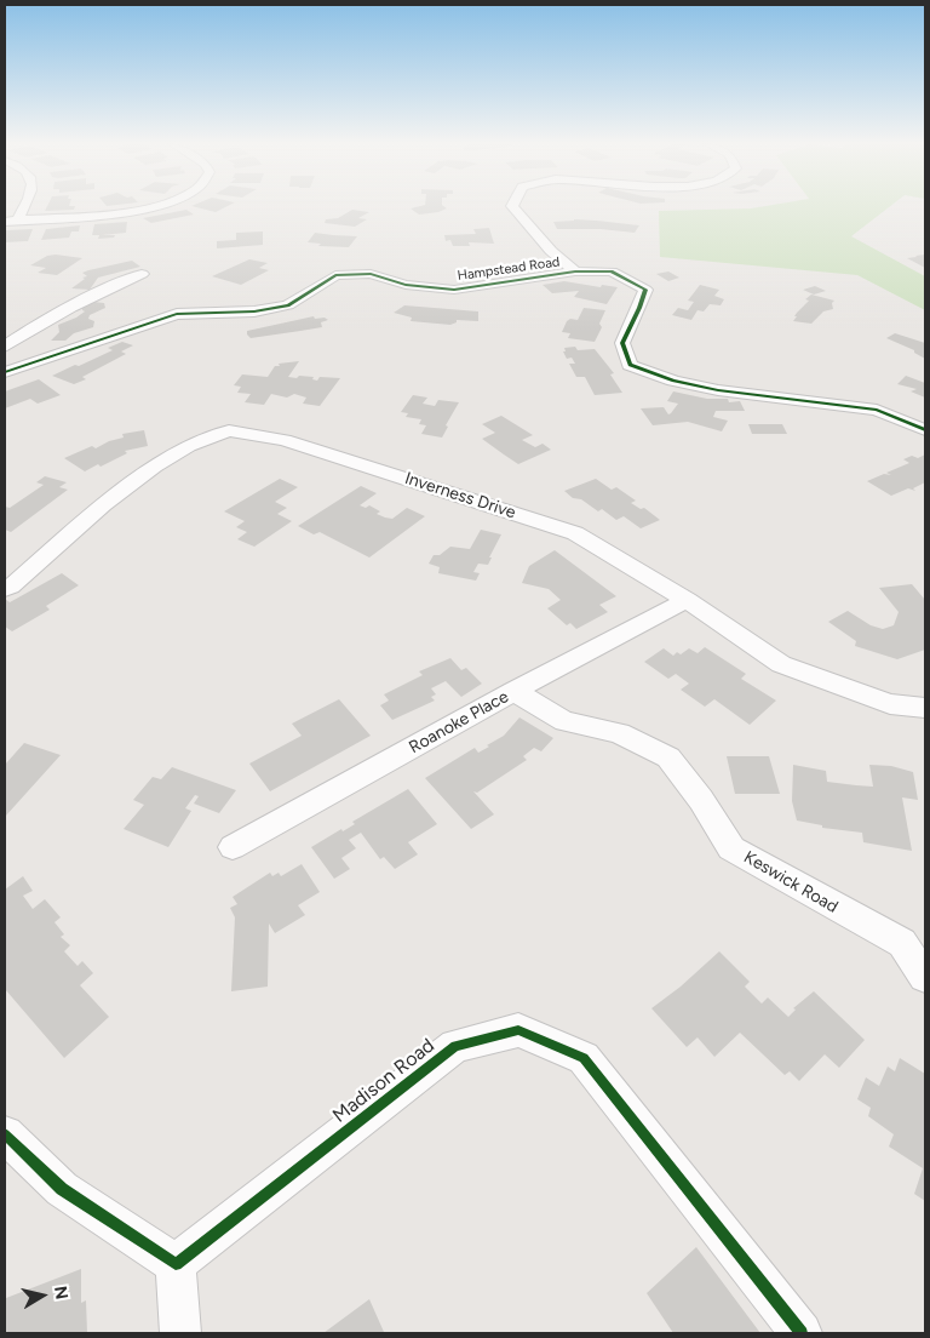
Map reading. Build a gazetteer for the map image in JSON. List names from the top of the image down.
{
  "streets": {
    "street": [
      "Hampstead Road",
      "Inverness Drive",
      "Roanoke Place",
      "Keswick Road",
      "Madison Road"
    ]
  },
  "crossings": [
    ["Inverness Drive", "Roanoke Place"],
    ["Roanoke Place", "Keswick Road"]
  ],
  "north": "right"
}
